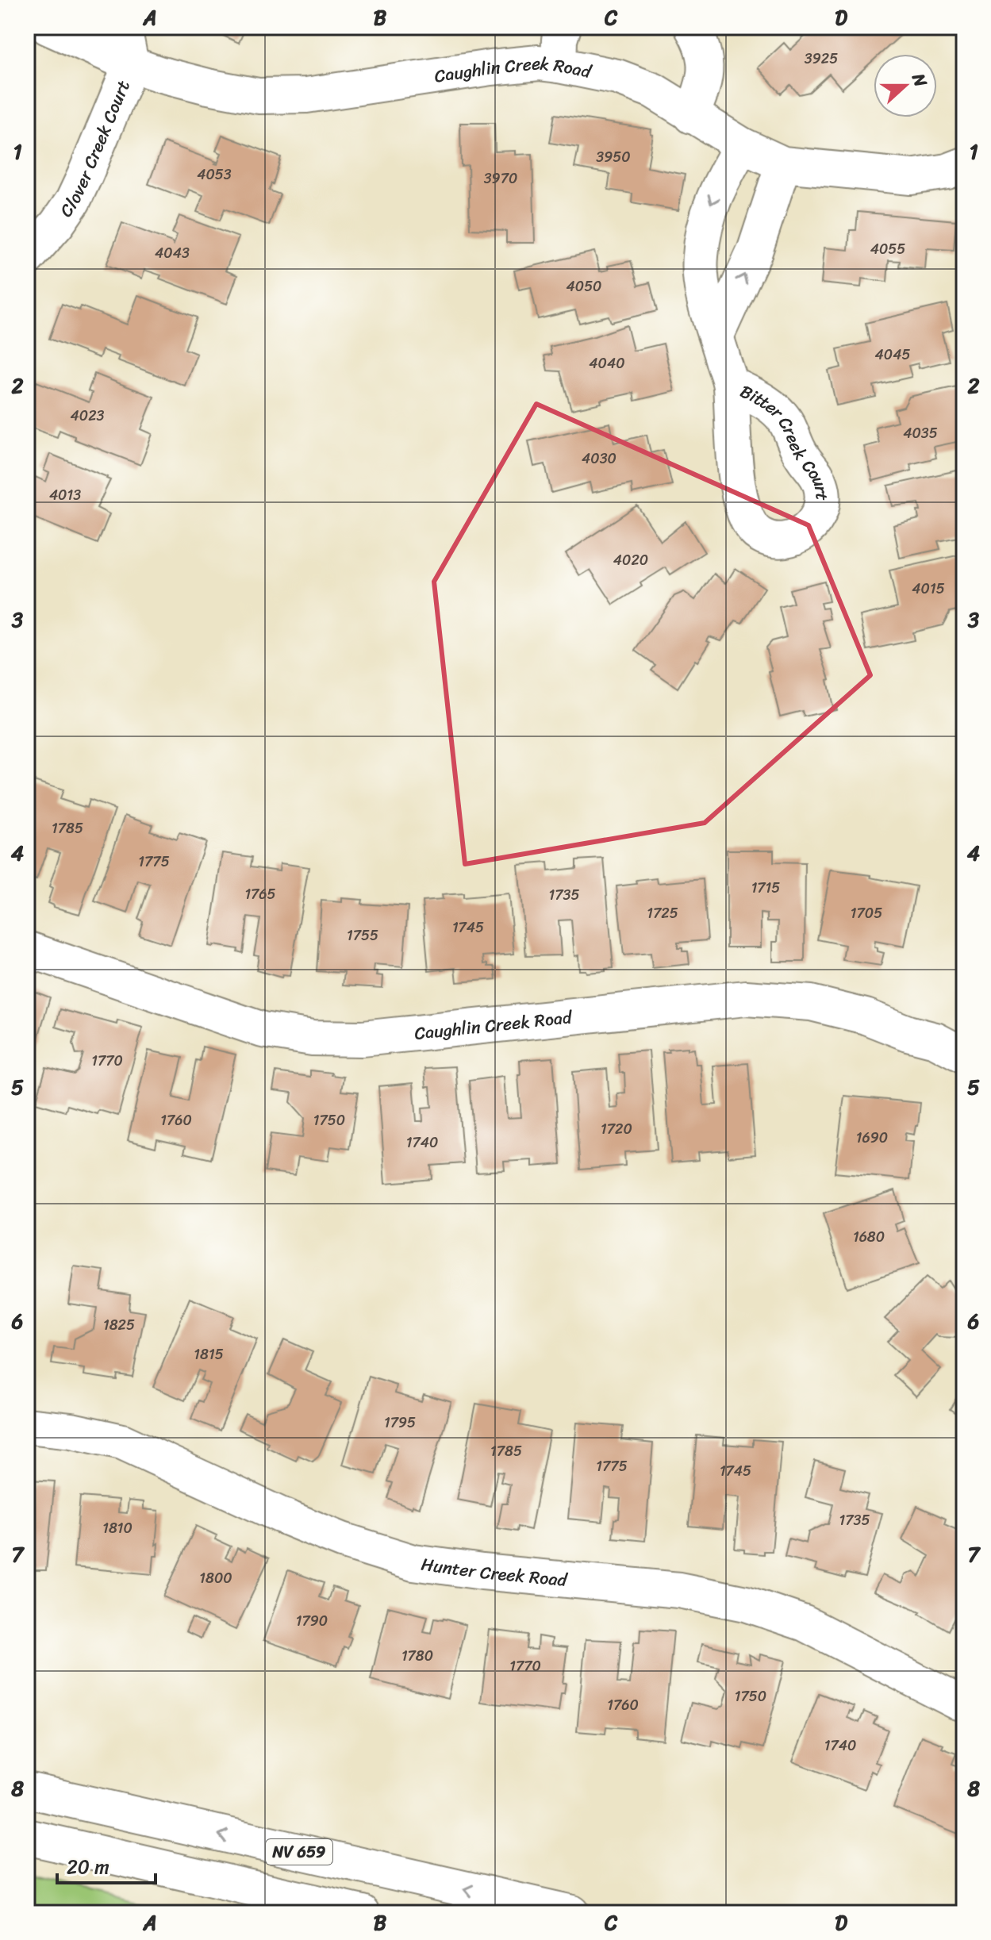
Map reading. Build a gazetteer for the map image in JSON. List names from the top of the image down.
{
  "streets": {
    "street": [
      "Caughlin Creek Road",
      "Clover Creek Court",
      "Bitter Creek Court",
      "Hunter Creek Road",
      "NV 659"
    ]
  },
  "crossings": [
    ["Caughlin Creek Road", "Clover Creek Court"],
    ["Caughlin Creek Road", "Bitter Creek Court"]
  ],
  "house_numbers": [
    "3925",
    "3950",
    "4053",
    "3970",
    "4055",
    "4043",
    "4050",
    "4045",
    "4040",
    "4023",
    "4035",
    "4030",
    "4013",
    "4020",
    "4015",
    "1785",
    "1775",
    "1715",
    "1765",
    "1735",
    "1725",
    "1705",
    "1745",
    "1755",
    "1770",
    "1760",
    "1750",
    "1720",
    "1690",
    "1740",
    "1680",
    "1825",
    "1815",
    "1795",
    "1785",
    "1775",
    "1745",
    "1735",
    "1810",
    "1800",
    "1790",
    "1780",
    "1770",
    "1750",
    "1760",
    "1740"
  ],
  "scale_bar": "20 m",
  "north": "right",
  "grid": {
    "columns": [
      "A",
      "B",
      "C",
      "D"
    ],
    "rows": [
      "1",
      "2",
      "3",
      "4",
      "5",
      "6",
      "7",
      "8"
    ]
  }
}
